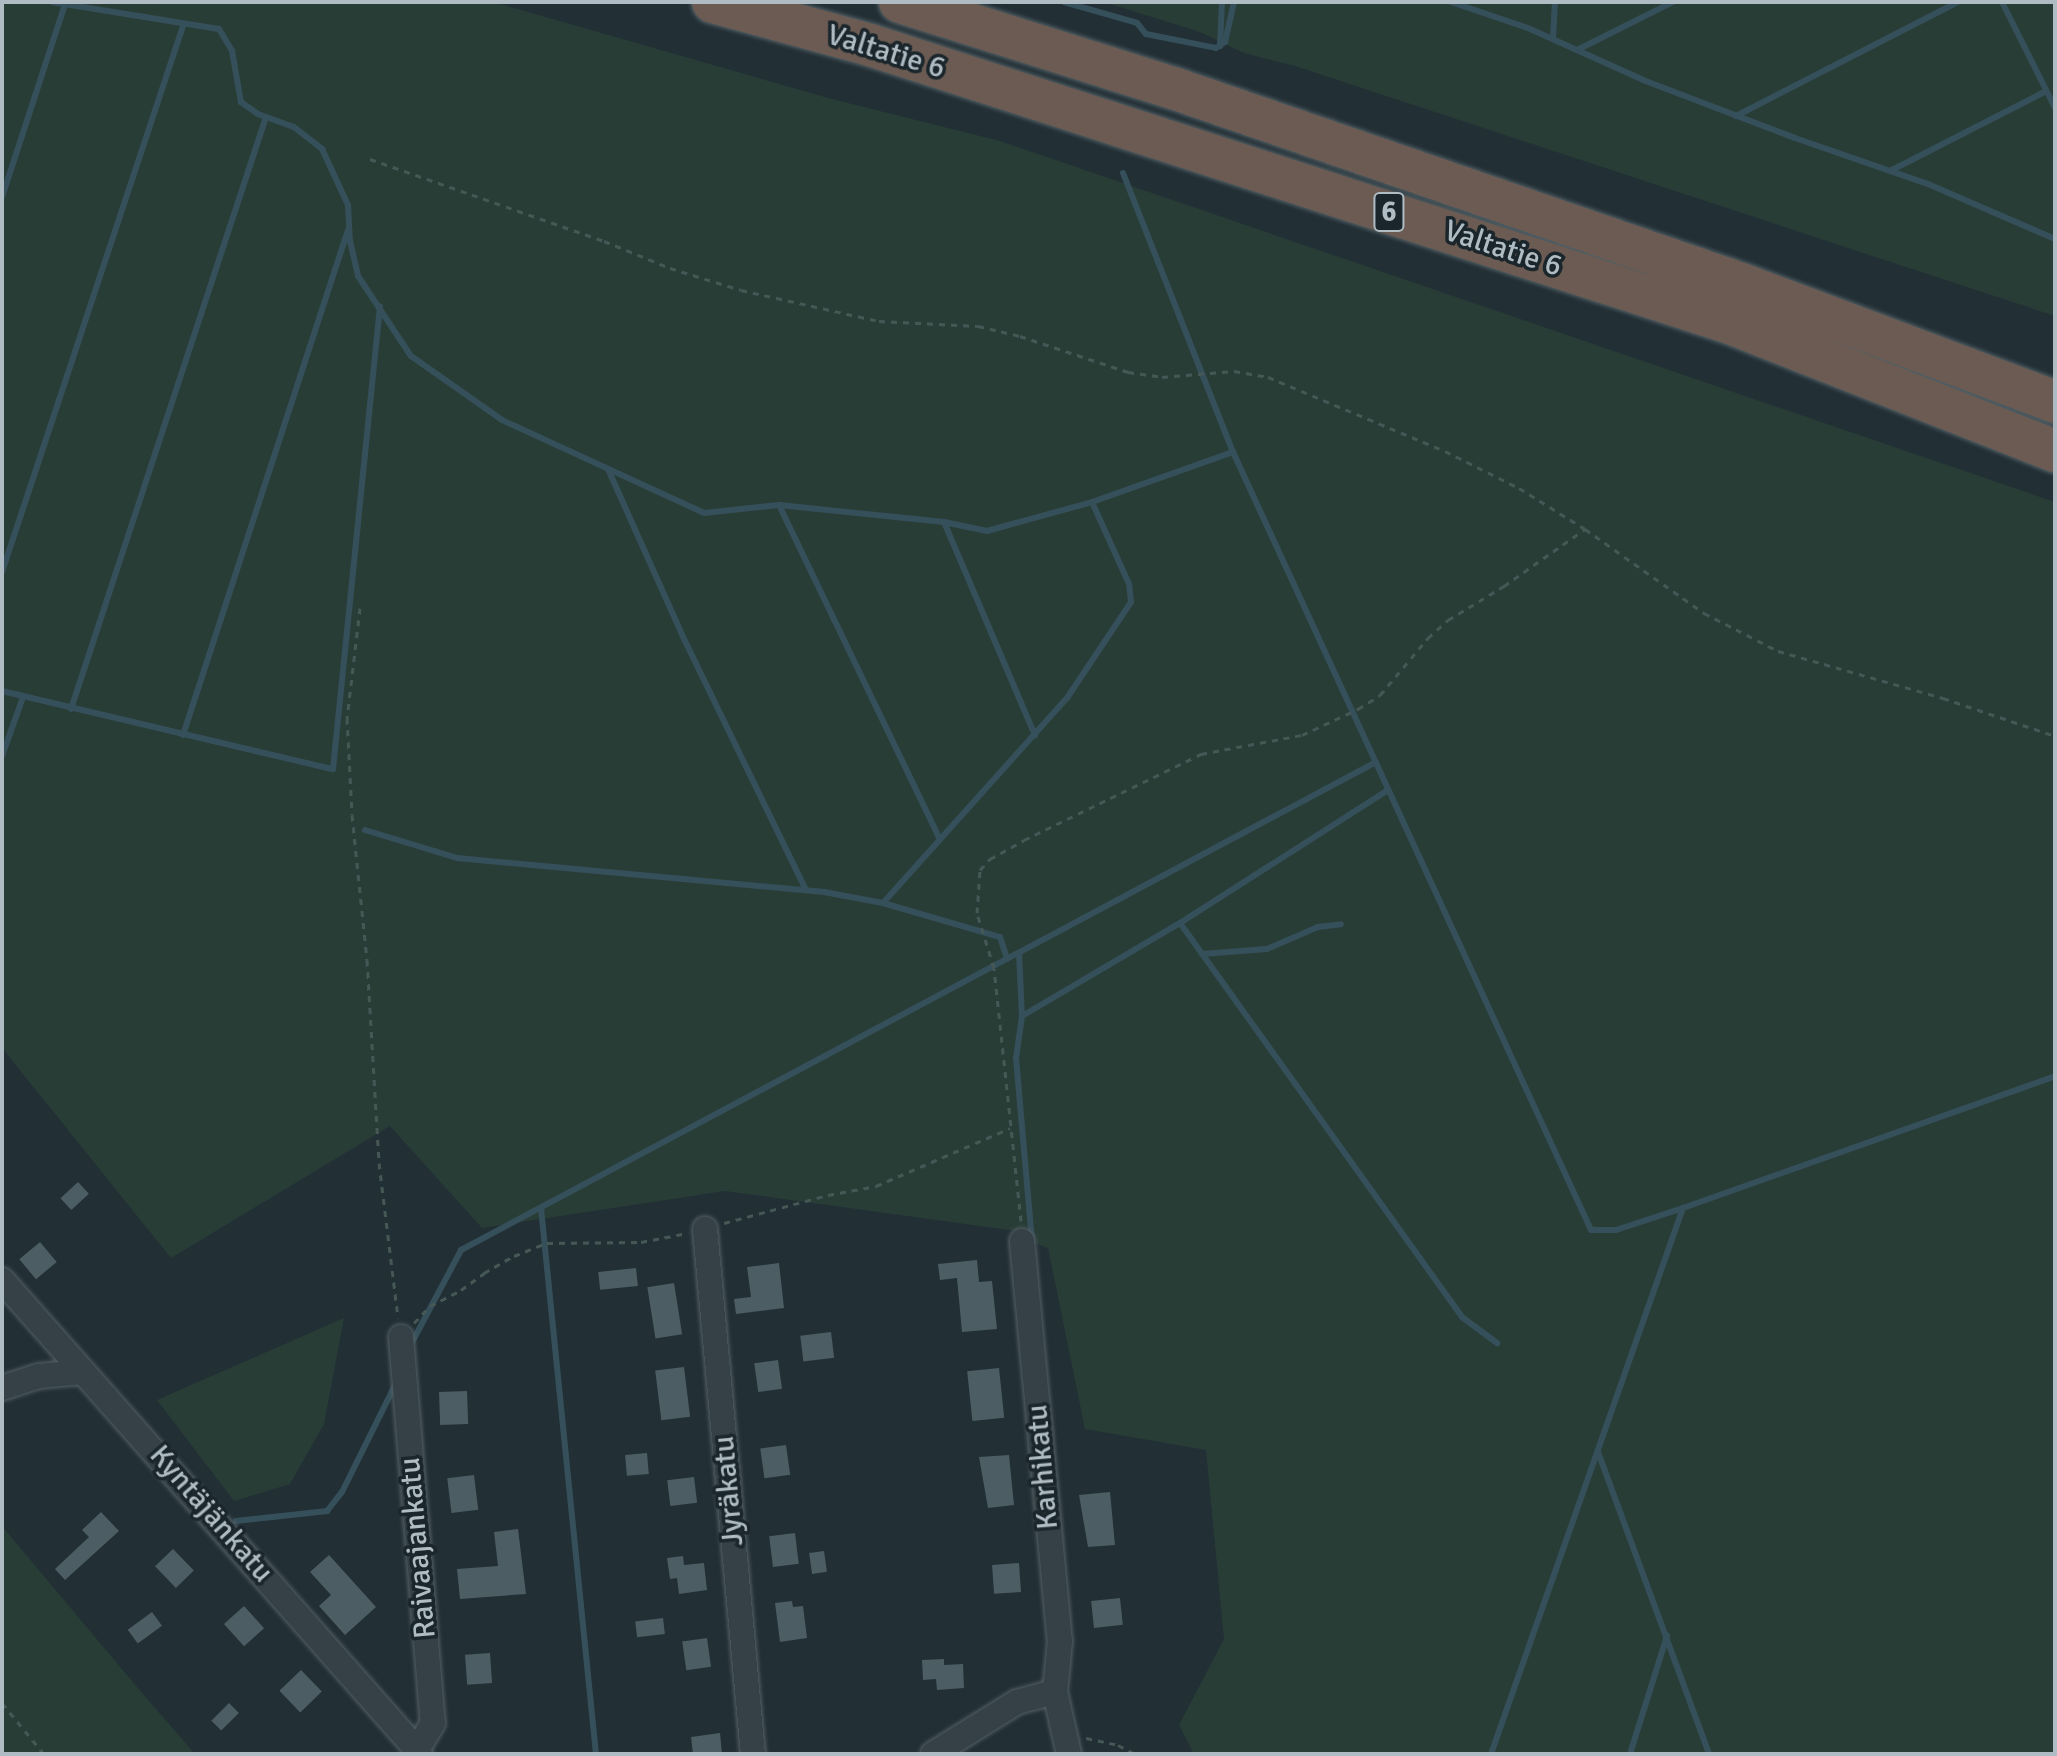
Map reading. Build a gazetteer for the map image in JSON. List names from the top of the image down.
{
  "streets": {
    "highway": ["Valtatie 6", "6"],
    "street": [
      "Karhikatu",
      "Jyräkatu",
      "Kyntäjänkatu",
      "Raivaajankatu"
    ]
  },
  "crossings": [
    ["Kyntäjänkatu", "Raivaajankatu"]
  ]
}
